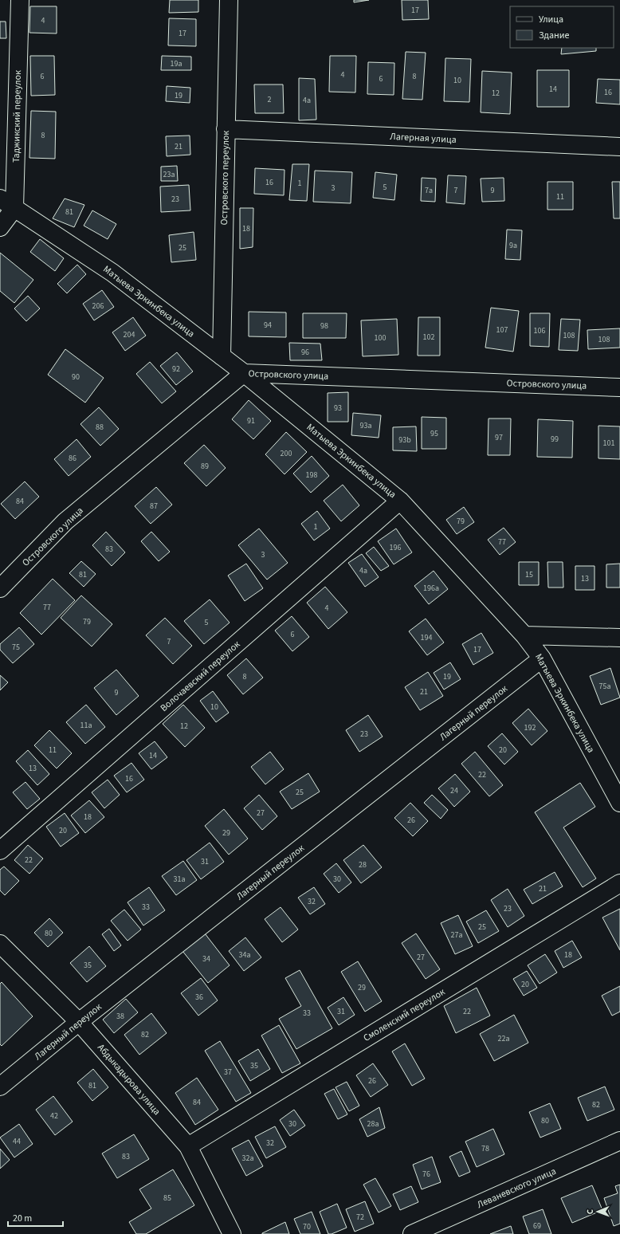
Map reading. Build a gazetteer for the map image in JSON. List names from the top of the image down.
{
  "streets": {
    "street": [
      "Таджикский переулок",
      "Лагерная улица",
      "Островского переулок",
      "Матыева Эркинбека улица",
      "Островского улица",
      "Волочаевский переулок",
      "Лагерный переулок",
      "Смоленский переулок",
      "Абдыкадырова улица",
      "Леваневского улица"
    ]
  },
  "crossings": [
    ["Таджикский переулок", "Матыева Эркинбека улица"],
    ["Лагерная улица", "Островского переулок"],
    ["Островского переулок", "Матыева Эркинбека улица"],
    ["Матыева Эркинбека улица", "Островского улица"],
    ["Матыева Эркинбека улица", "Волочаевский переулок"],
    ["Матыева Эркинбека улица", "Лагерный переулок"],
    ["Лагерный переулок", "Абдыкадырова улица"],
    ["Смоленский переулок", "Абдыкадырова улица"]
  ],
  "house_numbers": [
    "17",
    "4",
    "17",
    "19a",
    "4",
    "6",
    "8",
    "6",
    "10",
    "14",
    "16",
    "12",
    "19",
    "2",
    "4a",
    "8",
    "21",
    "23a",
    "16",
    "1",
    "5",
    "3",
    "7a",
    "7",
    "9",
    "11",
    "23",
    "81",
    "18",
    "9a",
    "25",
    "206",
    "94",
    "98",
    "107",
    "106",
    "204",
    "108",
    "102",
    "100",
    "108",
    "96",
    "92",
    "90",
    "93",
    "91",
    "93a",
    "88",
    "95",
    "97",
    "99",
    "93b",
    "101",
    "200",
    "86",
    "89",
    "198",
    "84",
    "87",
    "79",
    "1",
    "77",
    "196",
    "83",
    "3",
    "4a",
    "81",
    "15",
    "13",
    "196a",
    "77",
    "4",
    "79",
    "5",
    "6",
    "194",
    "7",
    "75",
    "17",
    "8",
    "19",
    "75a",
    "21",
    "9",
    "10",
    "11a",
    "12",
    "192",
    "23",
    "11",
    "20",
    "14",
    "13",
    "22",
    "16",
    "24",
    "25",
    "27",
    "18",
    "26",
    "20",
    "29",
    "22",
    "31",
    "28",
    "31a",
    "30",
    "21",
    "32",
    "33",
    "23",
    "25",
    "80",
    "27a",
    "34a",
    "18",
    "27",
    "34",
    "35",
    "20",
    "29",
    "36",
    "31",
    "22",
    "33",
    "38",
    "82",
    "22a",
    "35",
    "37",
    "26",
    "81",
    "84",
    "82",
    "42",
    "80",
    "30",
    "28a",
    "44",
    "32",
    "78",
    "83",
    "32а",
    "76",
    "85",
    "72",
    "69",
    "70"
  ],
  "legend": ["Улица", "Здание"],
  "scale_bar": "20 m",
  "north": "left"
}
